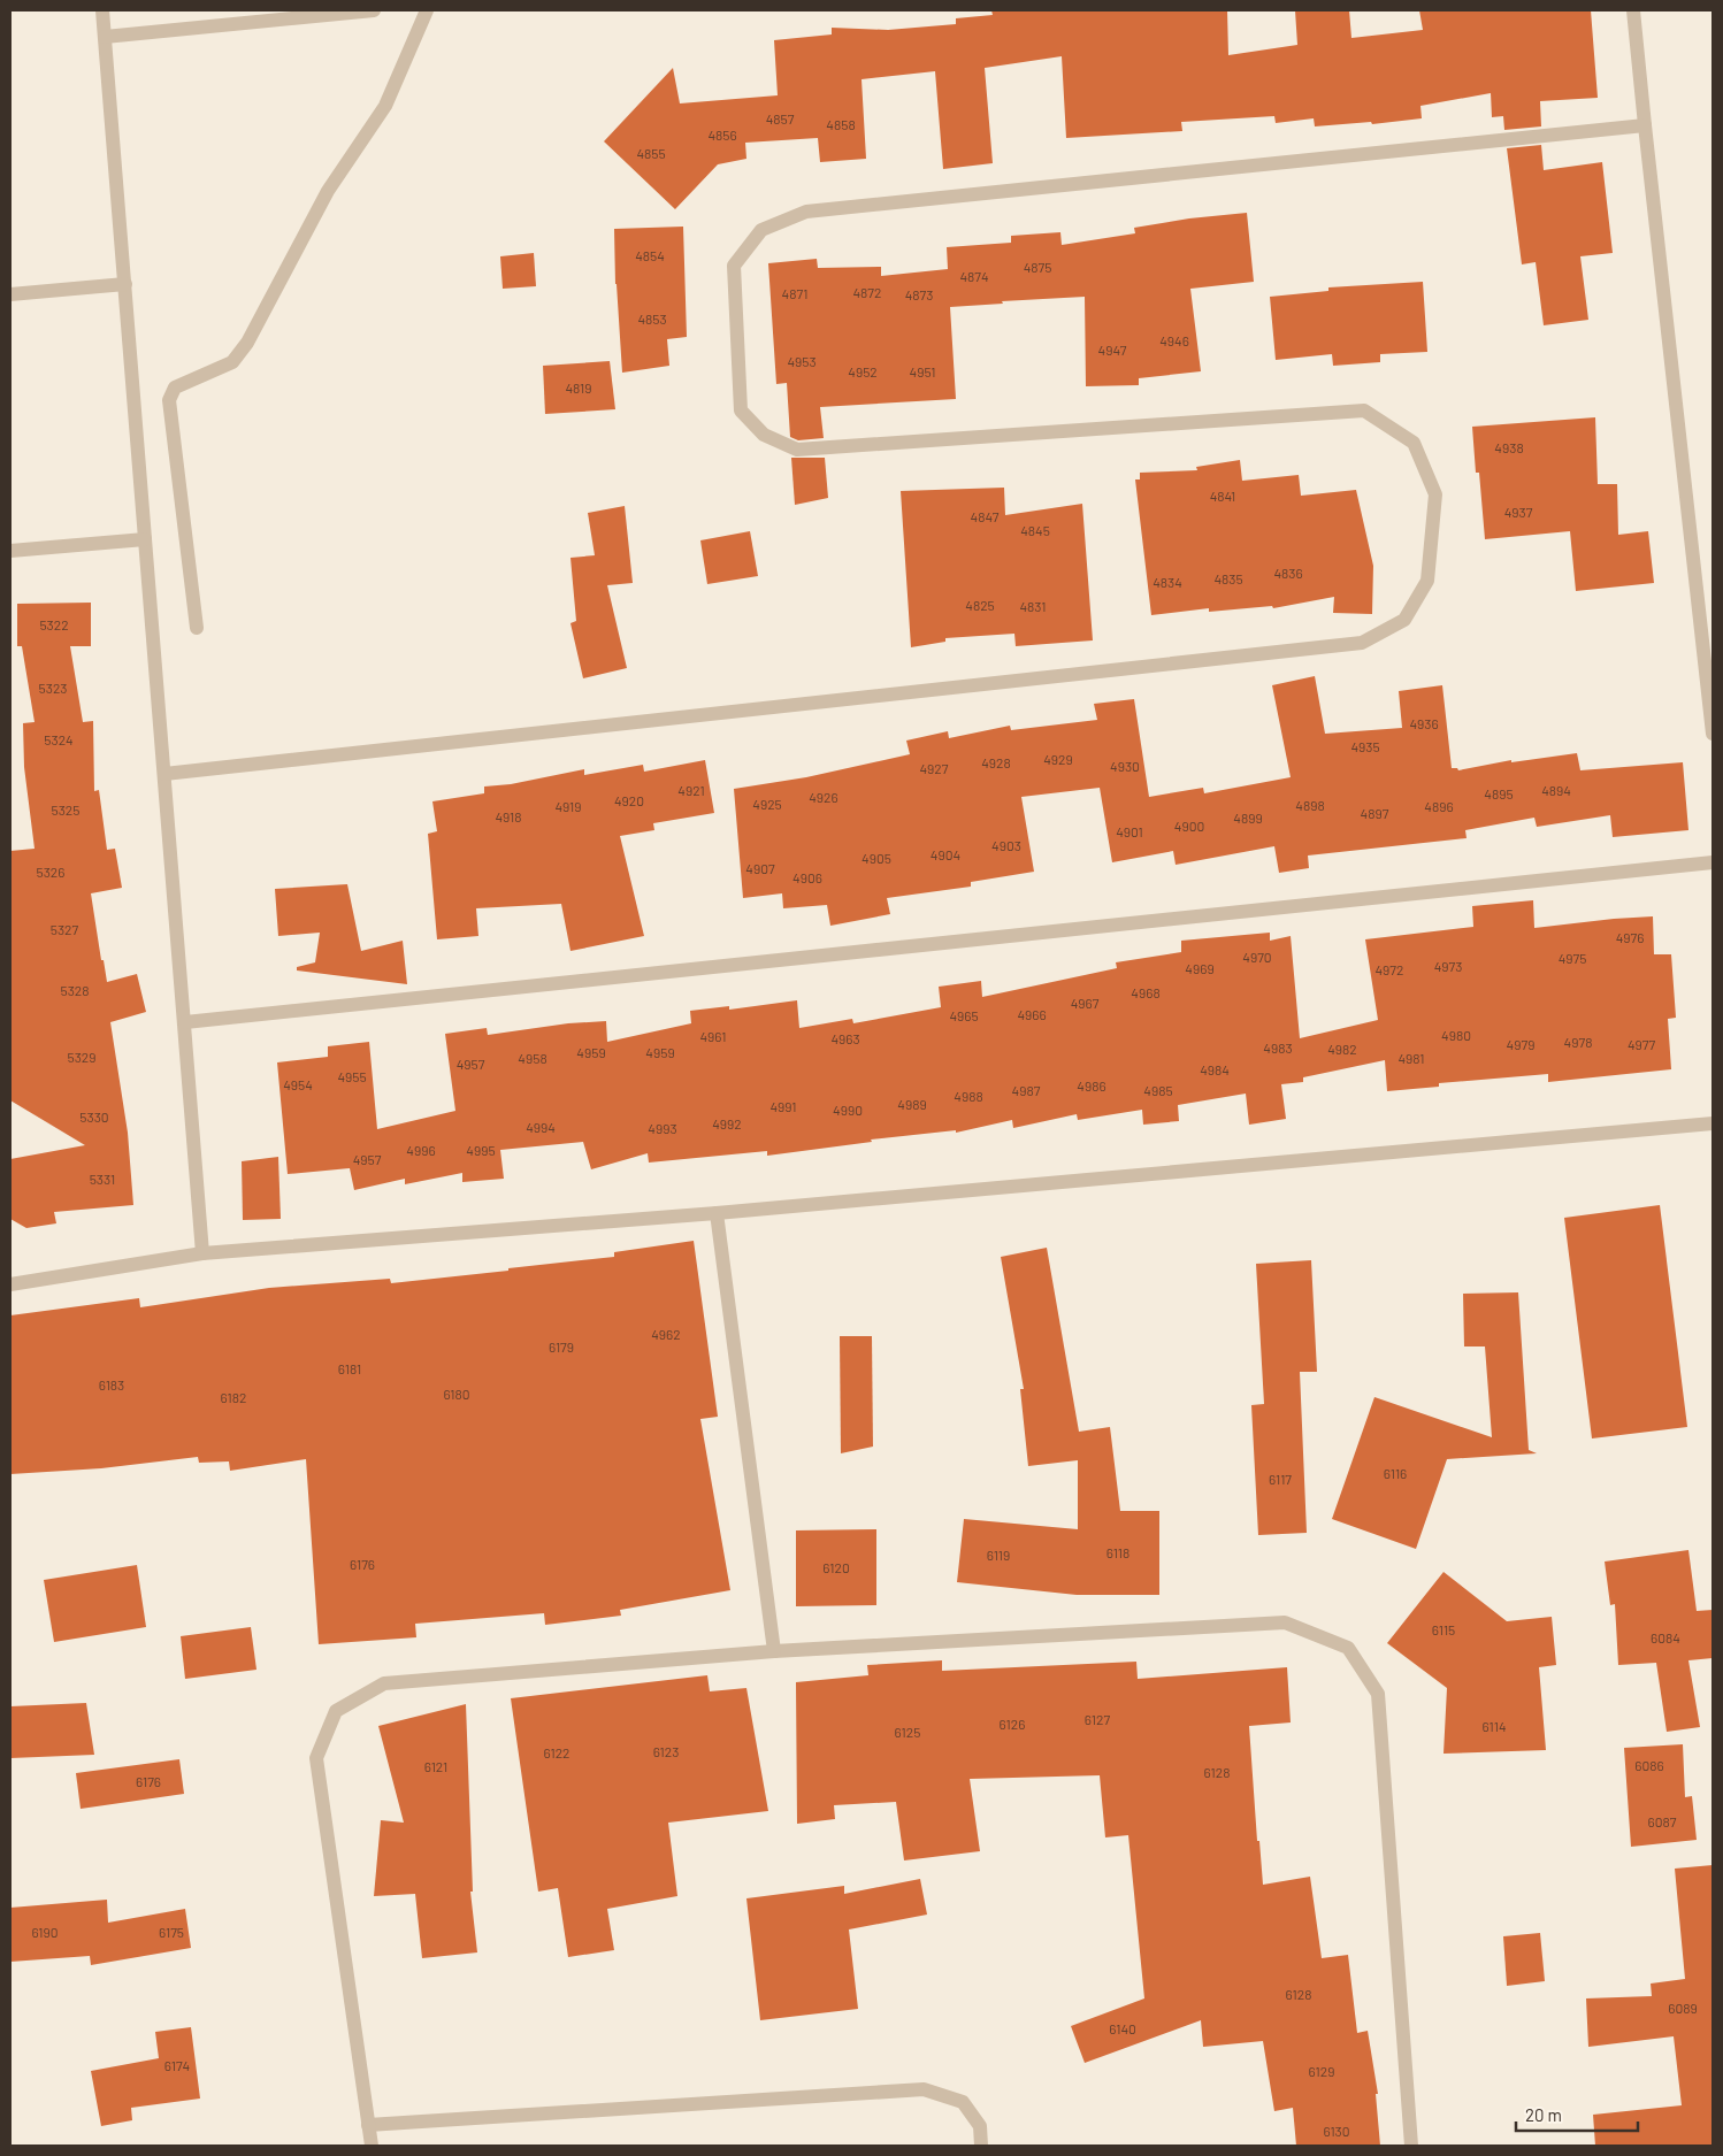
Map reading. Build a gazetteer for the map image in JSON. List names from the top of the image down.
{
  "house_numbers": [
    "4857",
    "4858",
    "4856",
    "4855",
    "4854",
    "4875",
    "4874",
    "4872",
    "4871",
    "4873",
    "4853",
    "4946",
    "4947",
    "4953",
    "4952",
    "4951",
    "4819",
    "4938",
    "4841",
    "4937",
    "4847",
    "4845",
    "4836",
    "4835",
    "4834",
    "4825",
    "4831",
    "5322",
    "5323",
    "4936",
    "5324",
    "4935",
    "4929",
    "4928",
    "4930",
    "4927",
    "4921",
    "4894",
    "4895",
    "4926",
    "4920",
    "4925",
    "4898",
    "4919",
    "4896",
    "5325",
    "4897",
    "4918",
    "4899",
    "4900",
    "4901",
    "4903",
    "4904",
    "4905",
    "4907",
    "5326",
    "4906",
    "5327",
    "4976",
    "4970",
    "4975",
    "4973",
    "4969",
    "4972",
    "5328",
    "4968",
    "4967",
    "4966",
    "4965",
    "4980",
    "4961",
    "4963",
    "4978",
    "4979",
    "4977",
    "4983",
    "4982",
    "4959",
    "4959",
    "5329",
    "4958",
    "4981",
    "4957",
    "4984",
    "4955",
    "4954",
    "4986",
    "4987",
    "4985",
    "4988",
    "4989",
    "4991",
    "4990",
    "5330",
    "4992",
    "4994",
    "4993",
    "4996",
    "4995",
    "4957",
    "5331",
    "4962",
    "6179",
    "6181",
    "6183",
    "6180",
    "6182",
    "6116",
    "6117",
    "6118",
    "6119",
    "6176",
    "6120",
    "6115",
    "6084",
    "6127",
    "6126",
    "6114",
    "6125",
    "6123",
    "6122",
    "6086",
    "6121",
    "6128",
    "6176",
    "6087",
    "6190",
    "6175",
    "6128",
    "6089",
    "6140",
    "6174",
    "6129",
    "6130"
  ],
  "scale_bar": "20 m"
}
